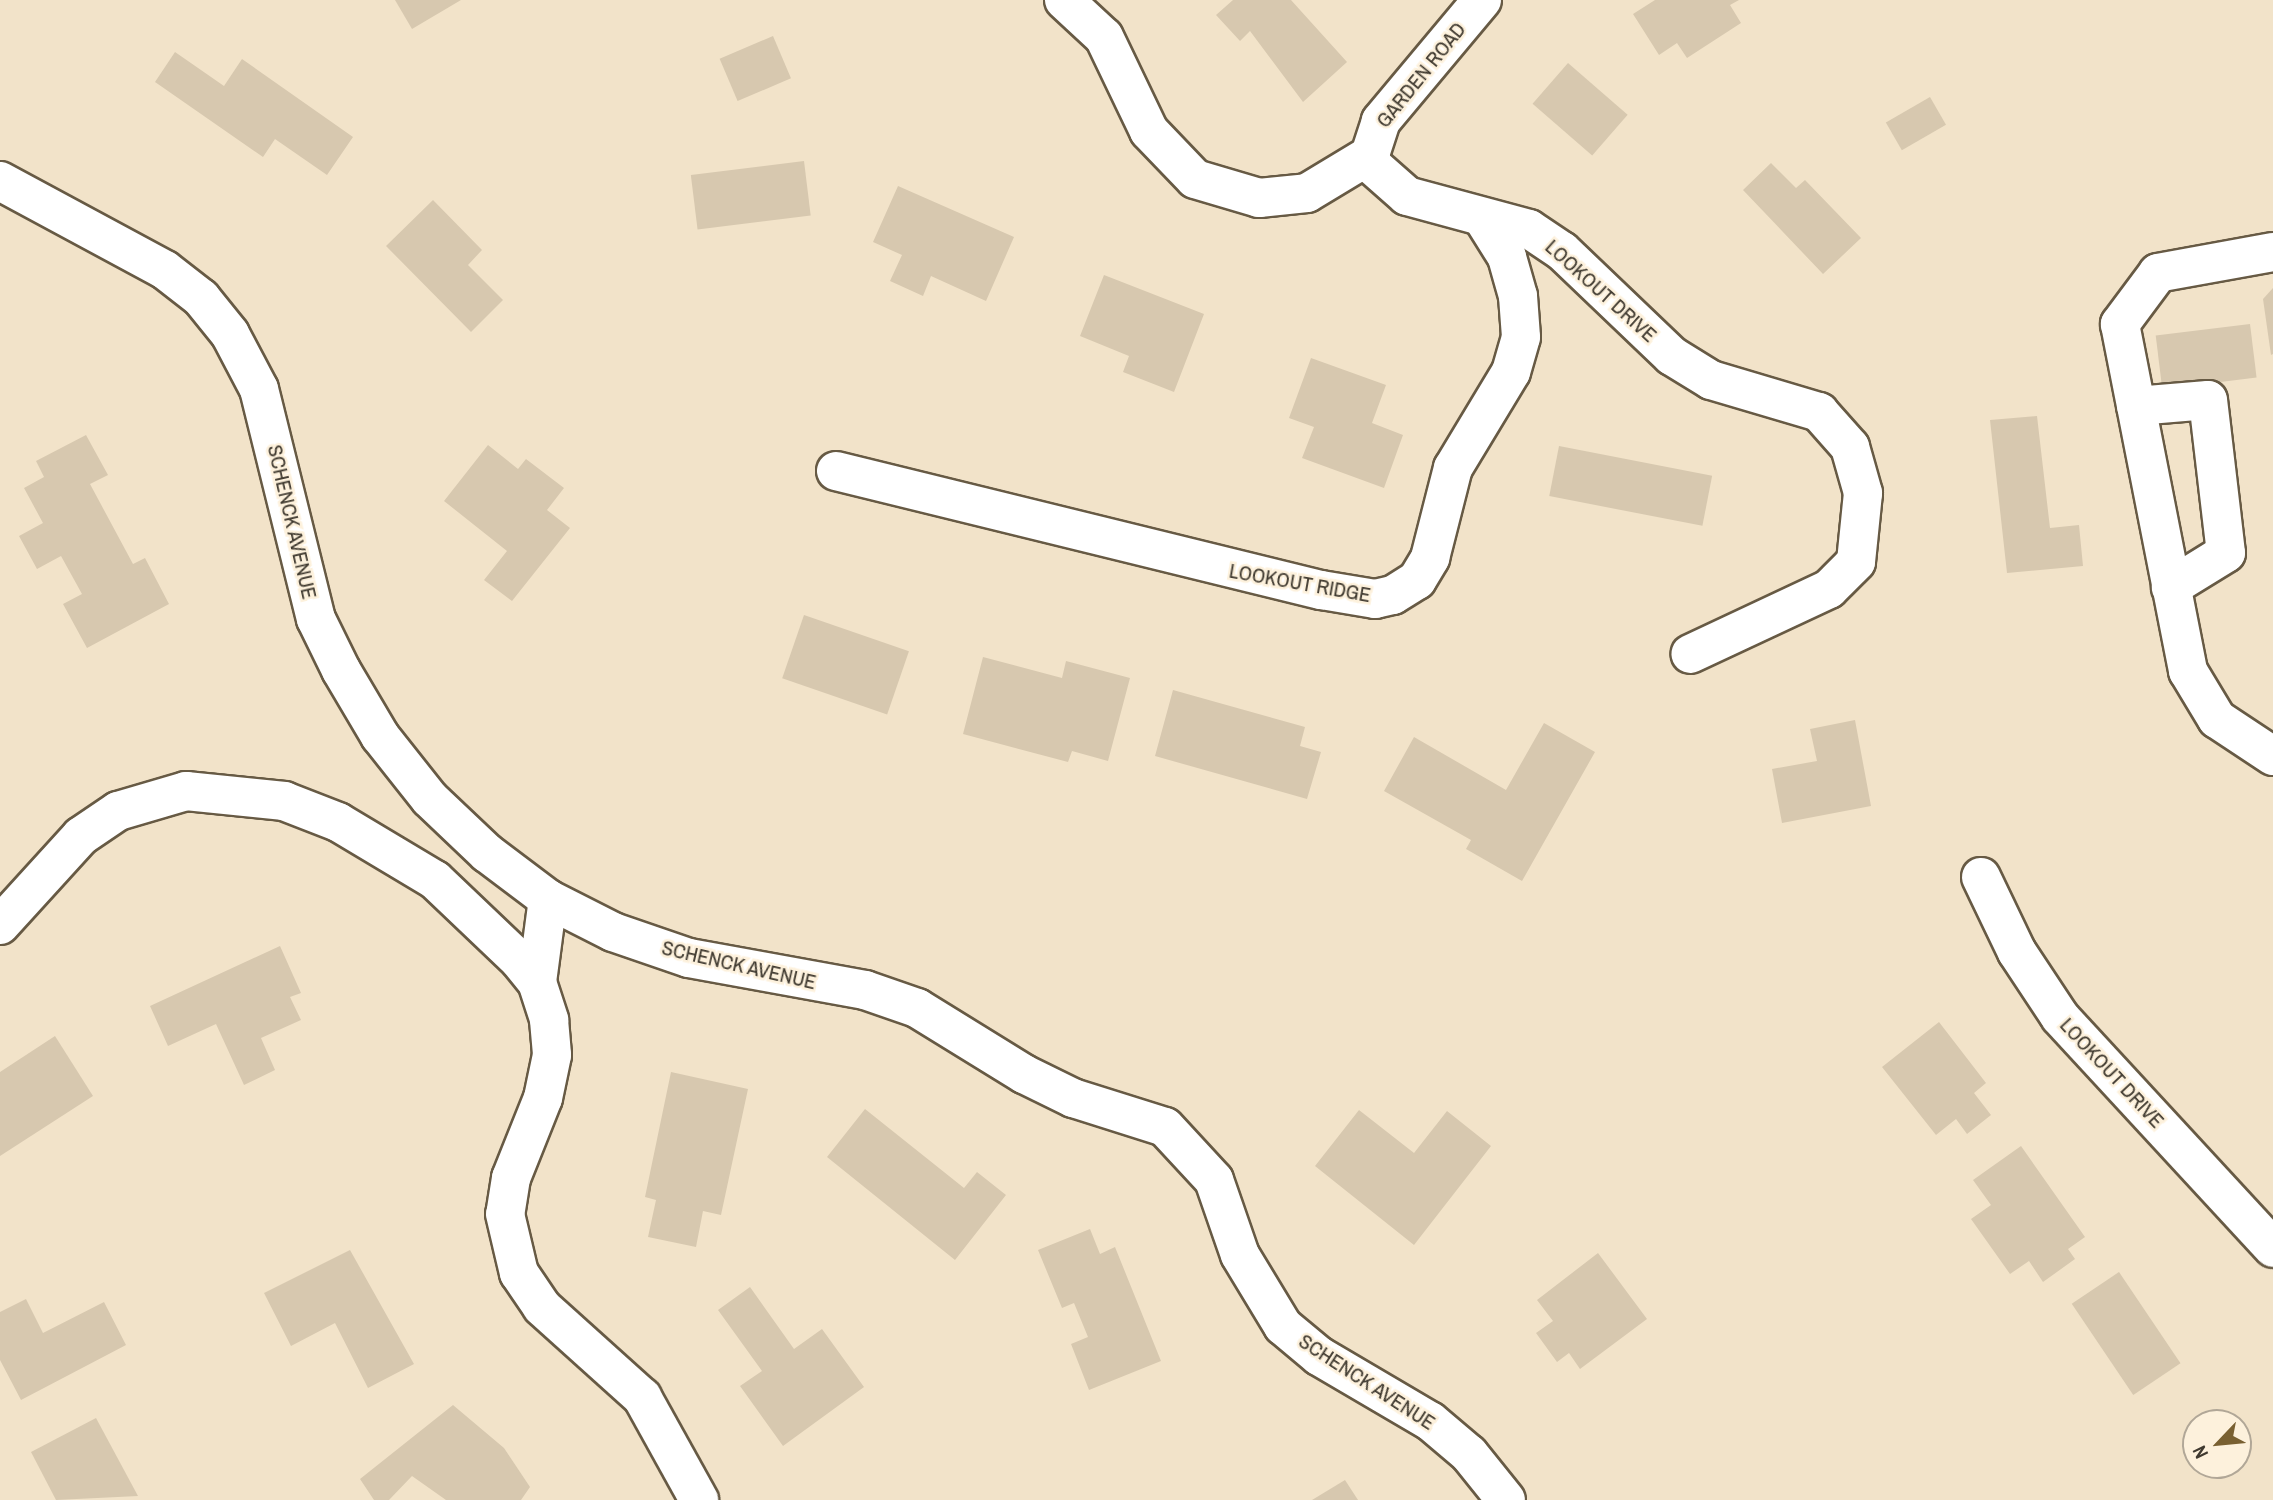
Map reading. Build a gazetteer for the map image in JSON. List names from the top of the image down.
{
  "streets": {
    "street": [
      "GARDEN ROAD",
      "LOOKOUT DRIVE",
      "SCHENCK AVENUE",
      "LOOKOUT RIDGE"
    ]
  },
  "crossings": [
    ["GARDEN ROAD", "LOOKOUT DRIVE"],
    ["LOOKOUT DRIVE", "LOOKOUT RIDGE"]
  ],
  "north": "bottom left"
}
